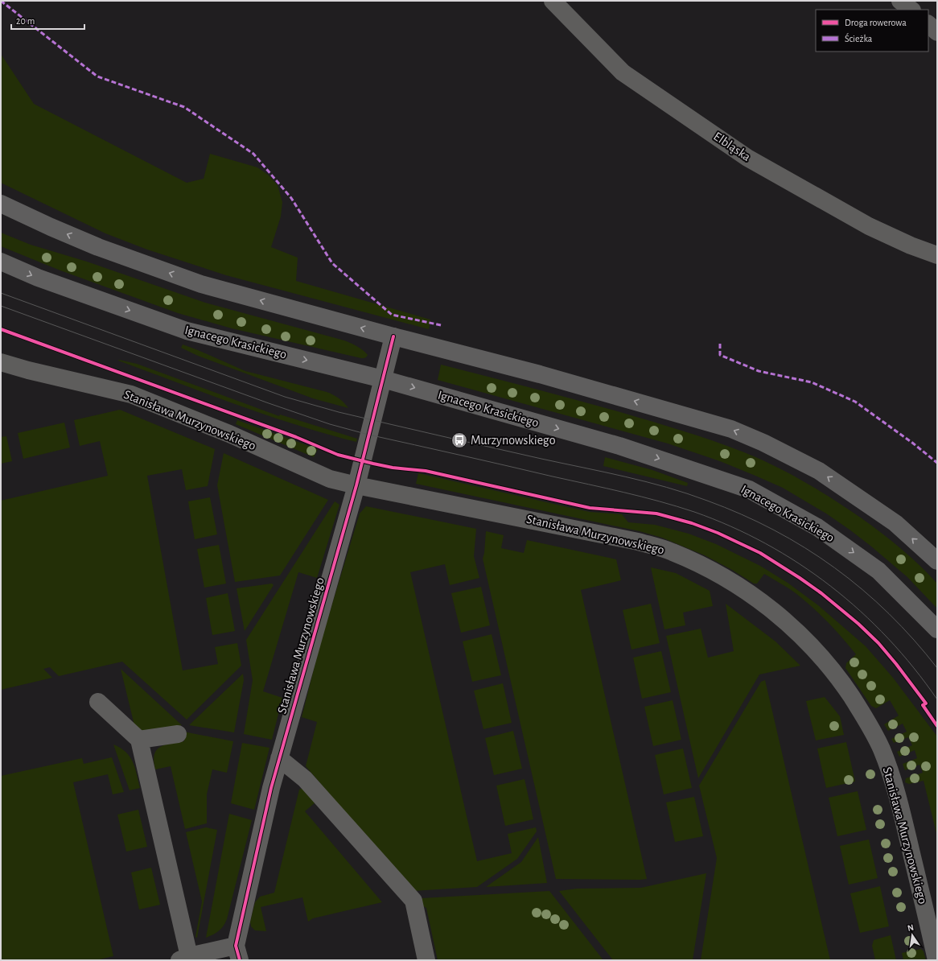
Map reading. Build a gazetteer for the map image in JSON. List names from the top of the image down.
{
  "streets": {
    "main road": ["Ignacego Krasickiego"],
    "street": ["Elbląska", "Stanisława Murzynowskiego"]
  },
  "crossings": [
    ["Ignacego Krasickiego", "Stanisława Murzynowskiego"]
  ],
  "places": {
    "bus stop": ["Murzynowskiego"]
  },
  "legend": ["Droga rowerowa", "Ścieżka"],
  "scale_bar": "20 m",
  "north": "top"
}
